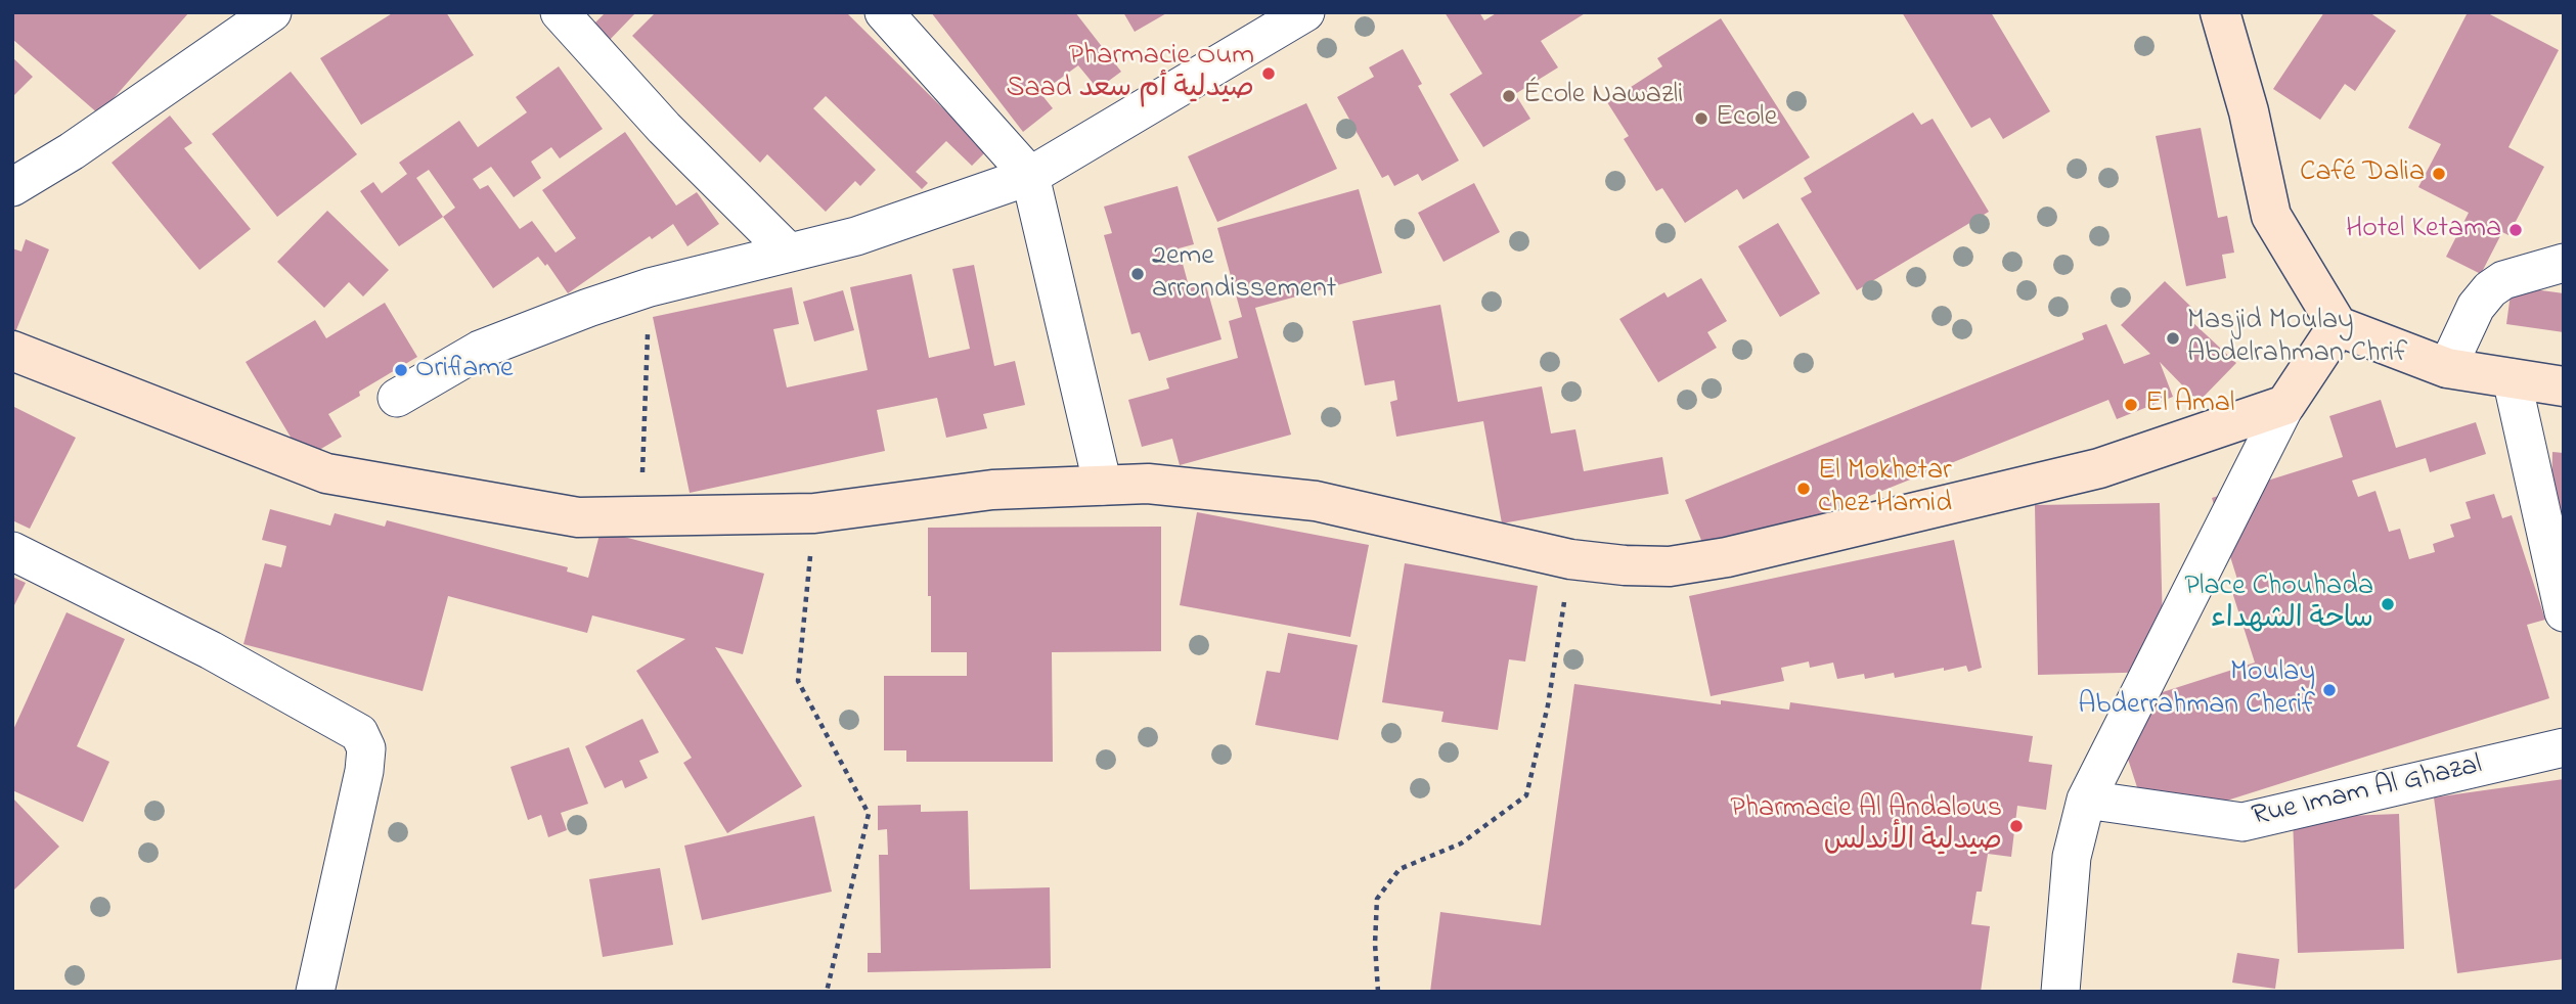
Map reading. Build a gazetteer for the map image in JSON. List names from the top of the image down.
{
  "streets": {
    "street": ["Rue Imam Al Ghazal"]
  },
  "places": [
    "Pharmacie Oum Saad صيدلية أم سعد",
    "École Nawazli",
    "Ecole",
    "Café Dalia",
    "Hotel Ketama",
    "2eme arrondissement",
    "Masjid Moulay Abdelrahman Chrif",
    "Oriflame",
    "El Amal",
    "El Mokhetar chez Hamid",
    "Place Chouhada ساحة الشهداء",
    "Moulay Abderrahman Cherif",
    "Pharmacie Al Andalous صيدلية الأندلس"
  ]
}
